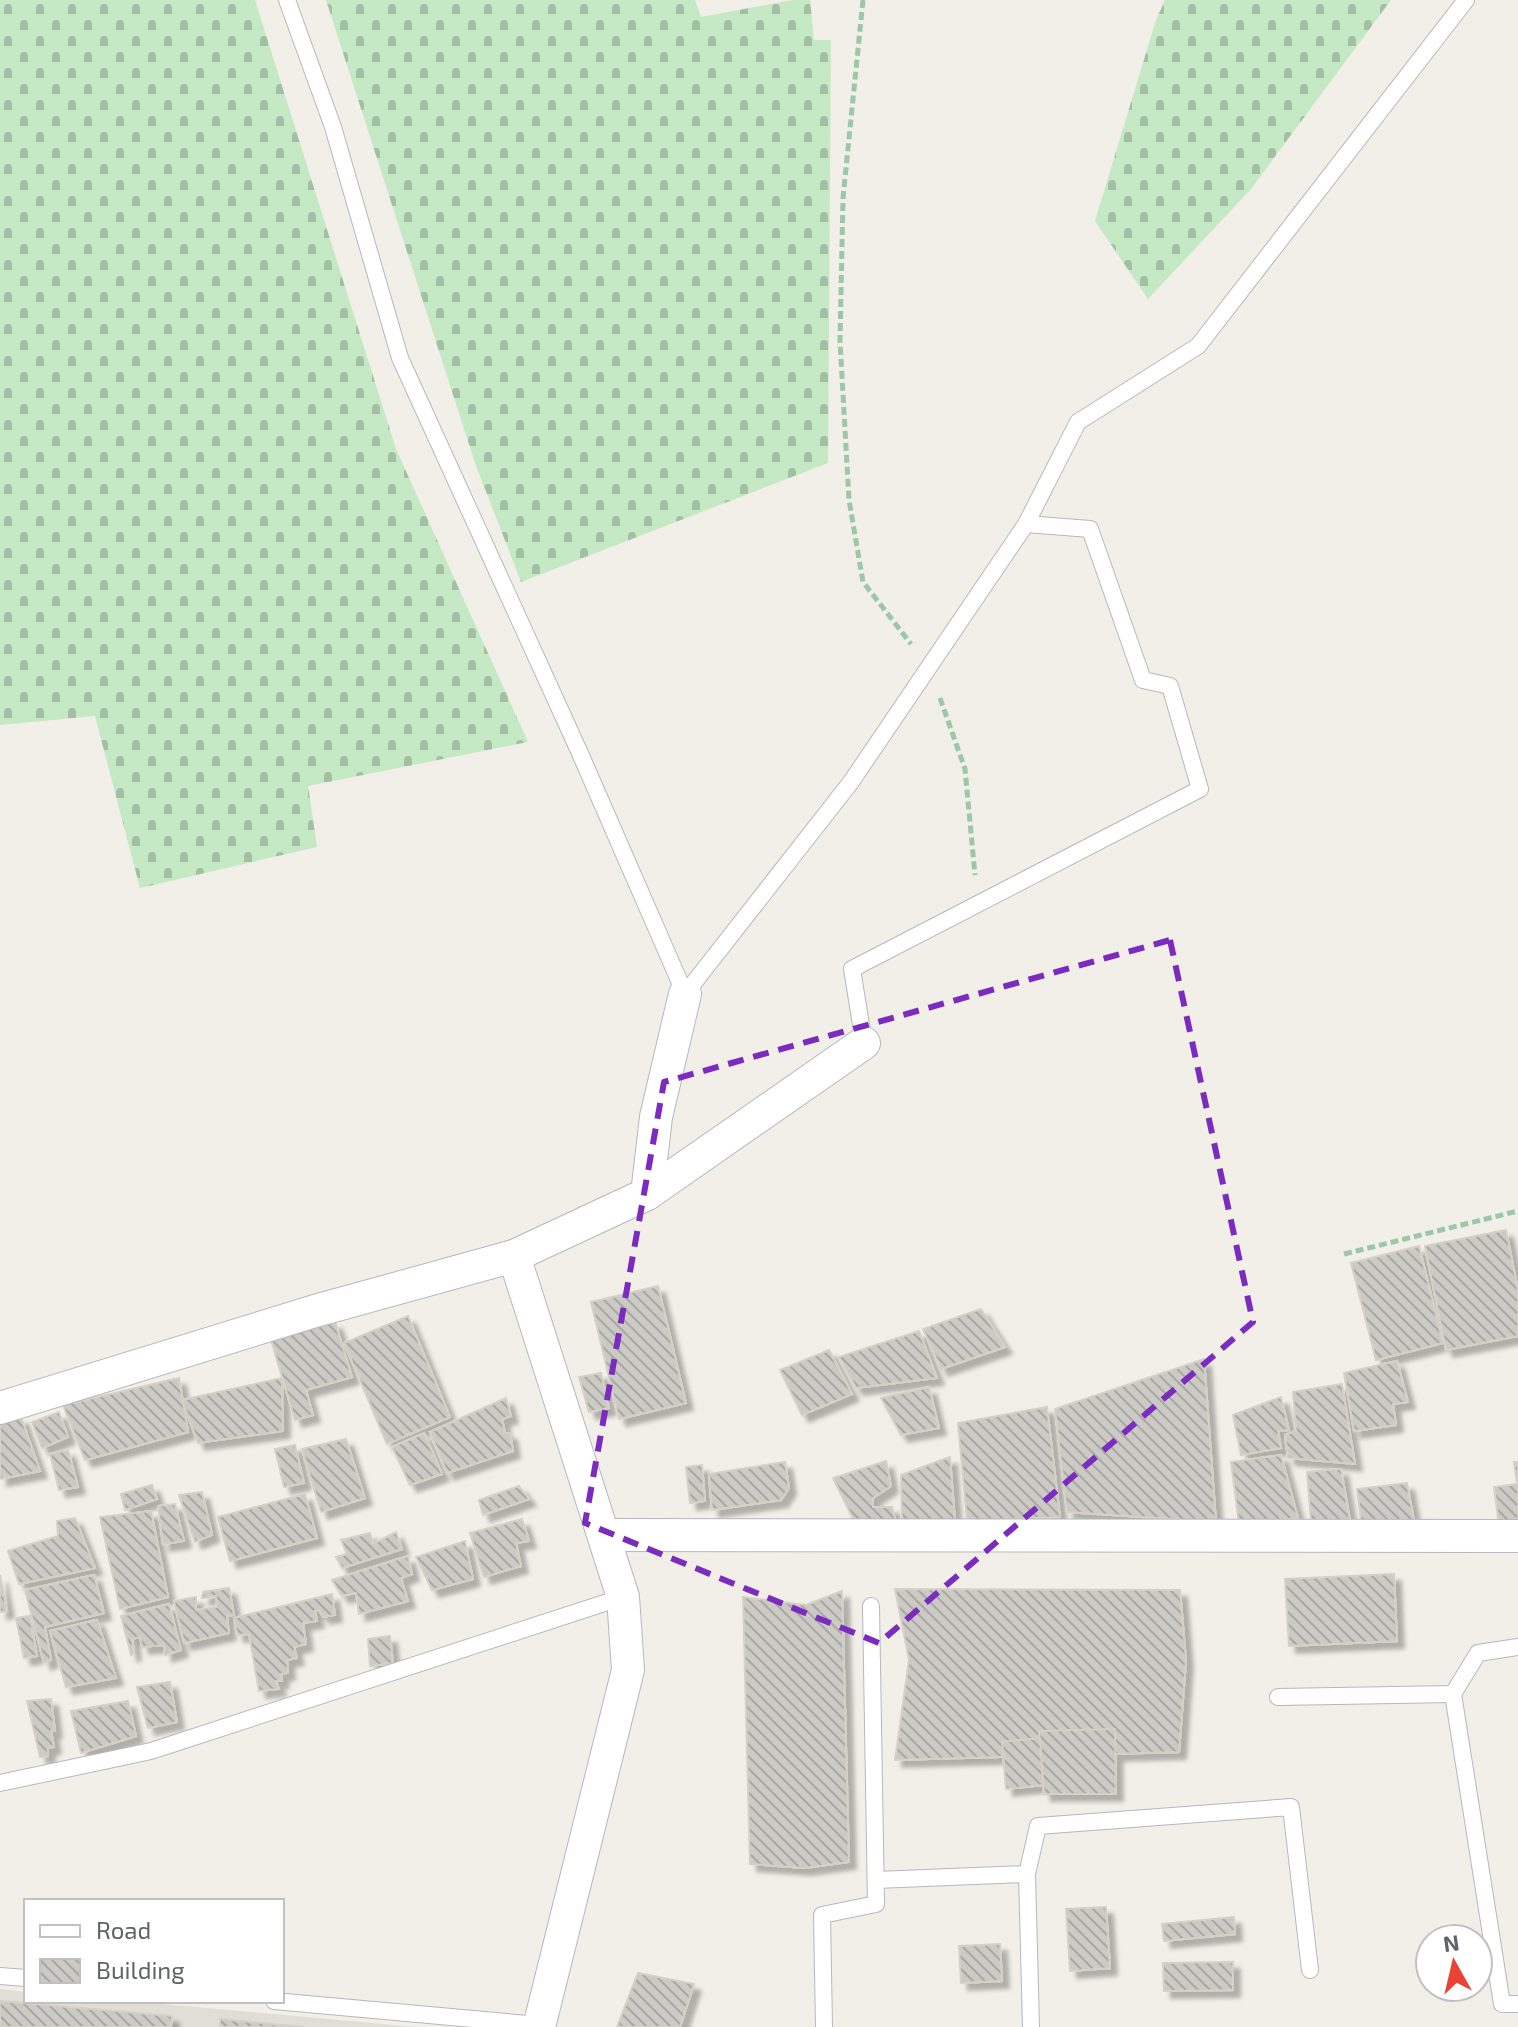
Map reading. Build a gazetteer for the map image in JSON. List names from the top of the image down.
{
  "legend": ["Road", "Building"],
  "north": "top"
}
